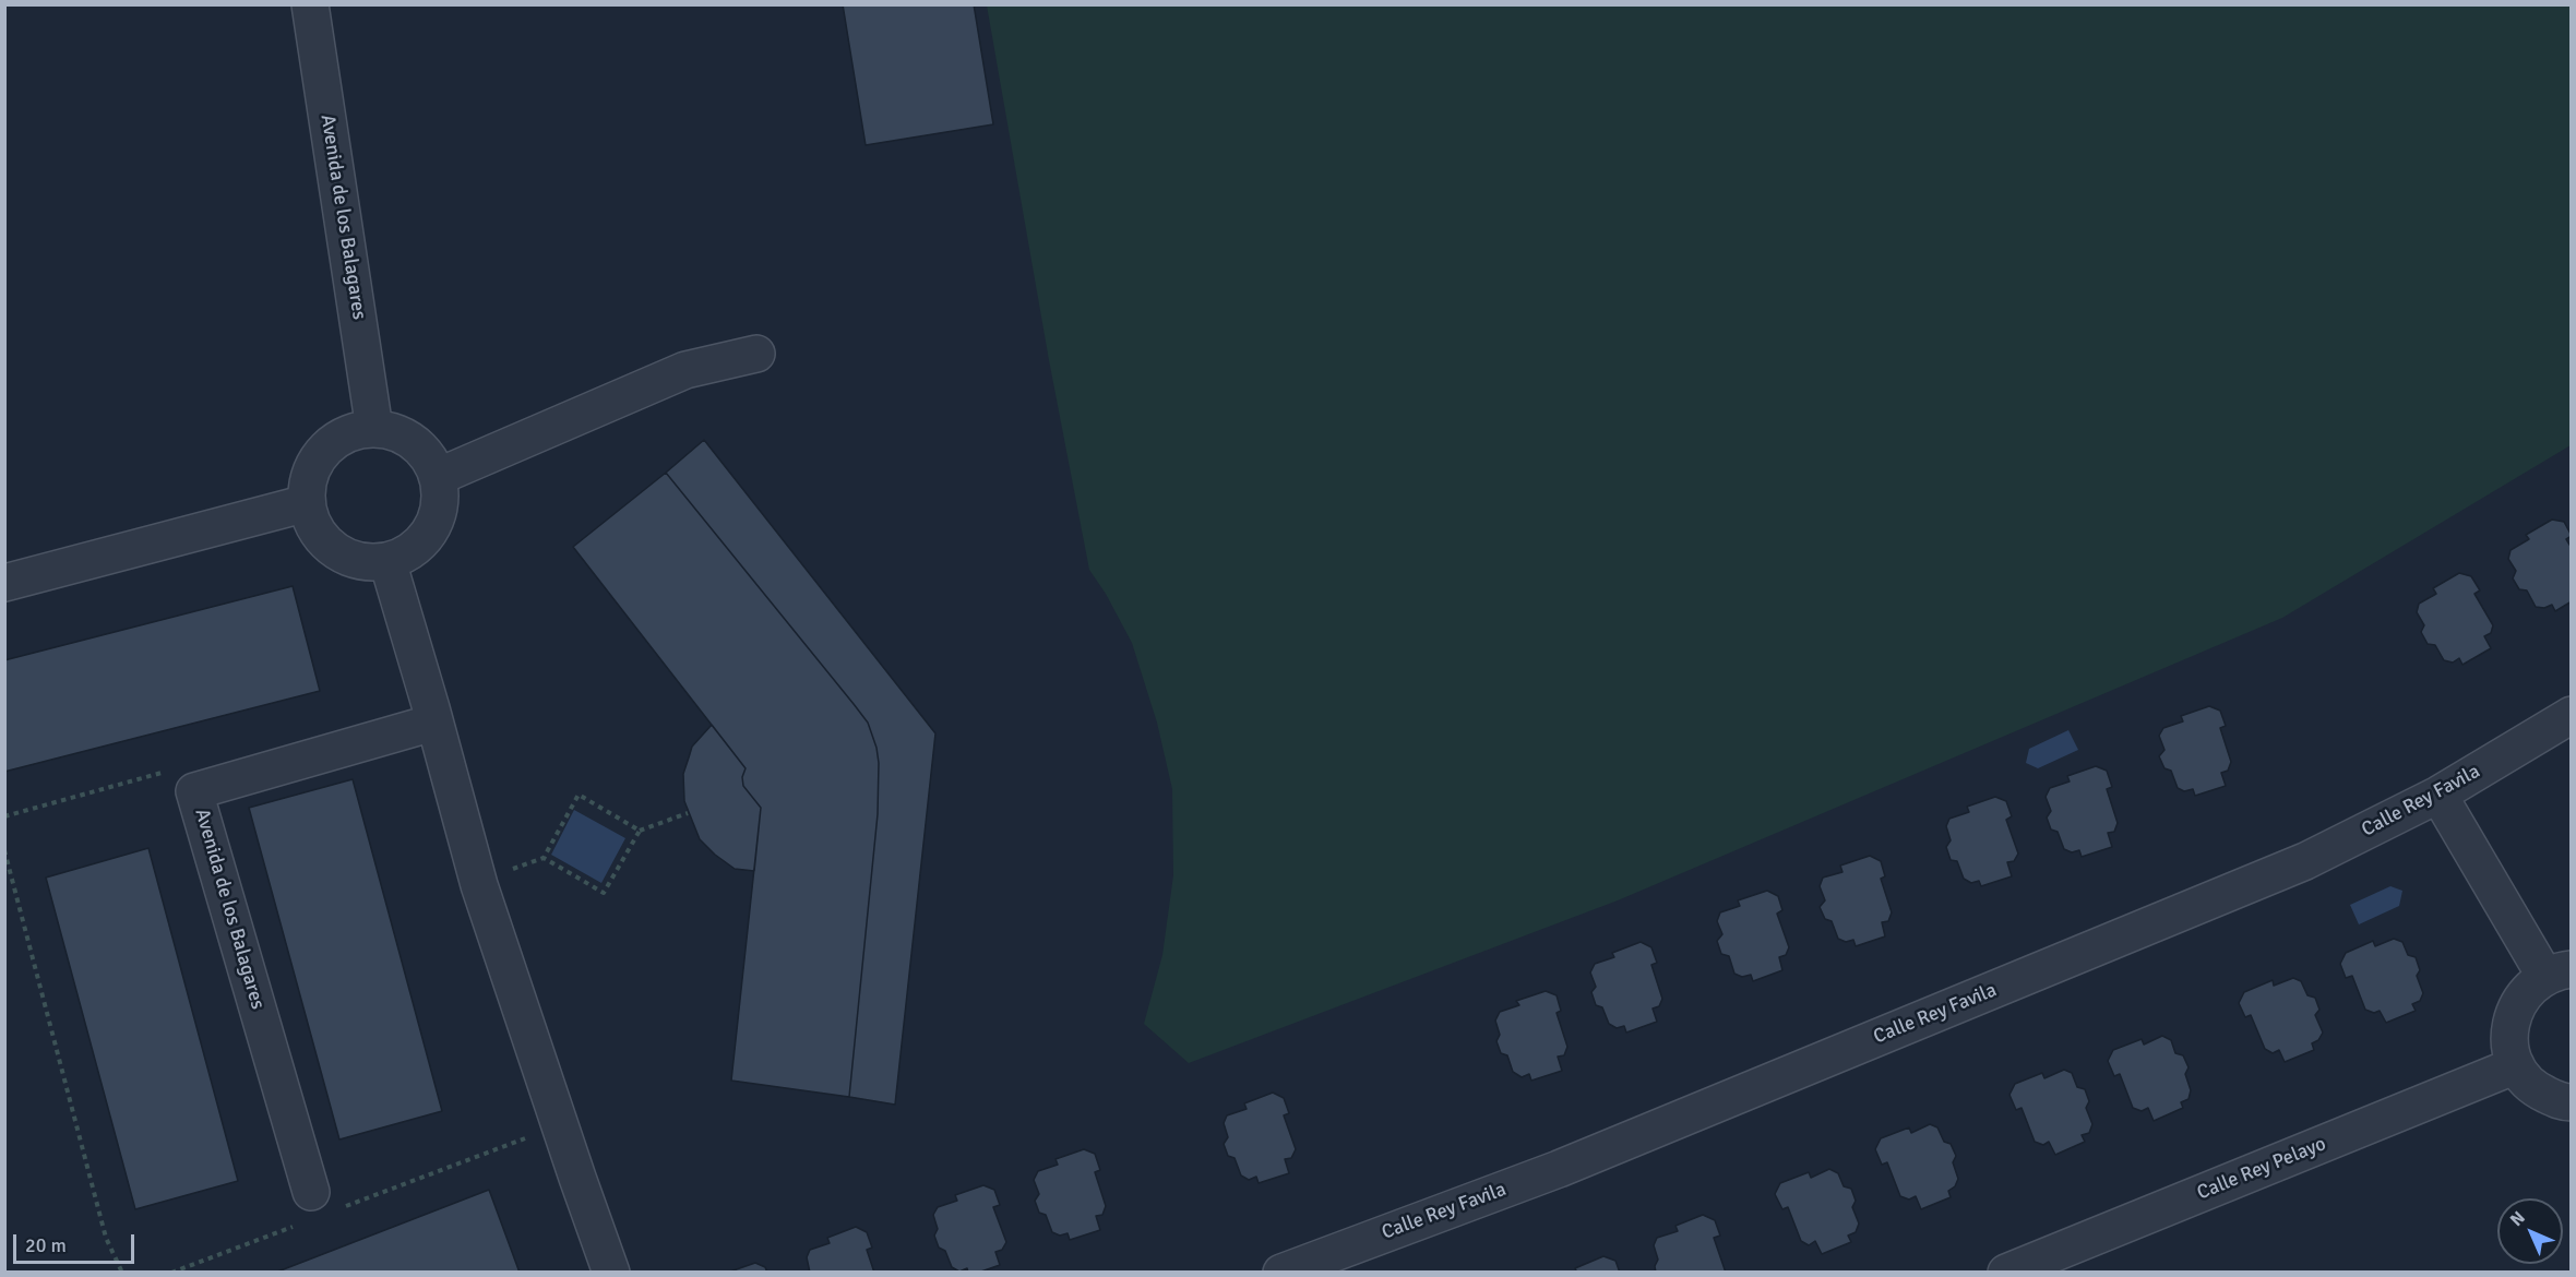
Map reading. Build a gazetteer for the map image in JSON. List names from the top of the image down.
{
  "streets": {
    "street": ["Avenida de los Balagares", "Calle Rey Favila", "Calle Rey Pelayo"]
  },
  "scale_bar": "20 m",
  "north": "top left"
}
